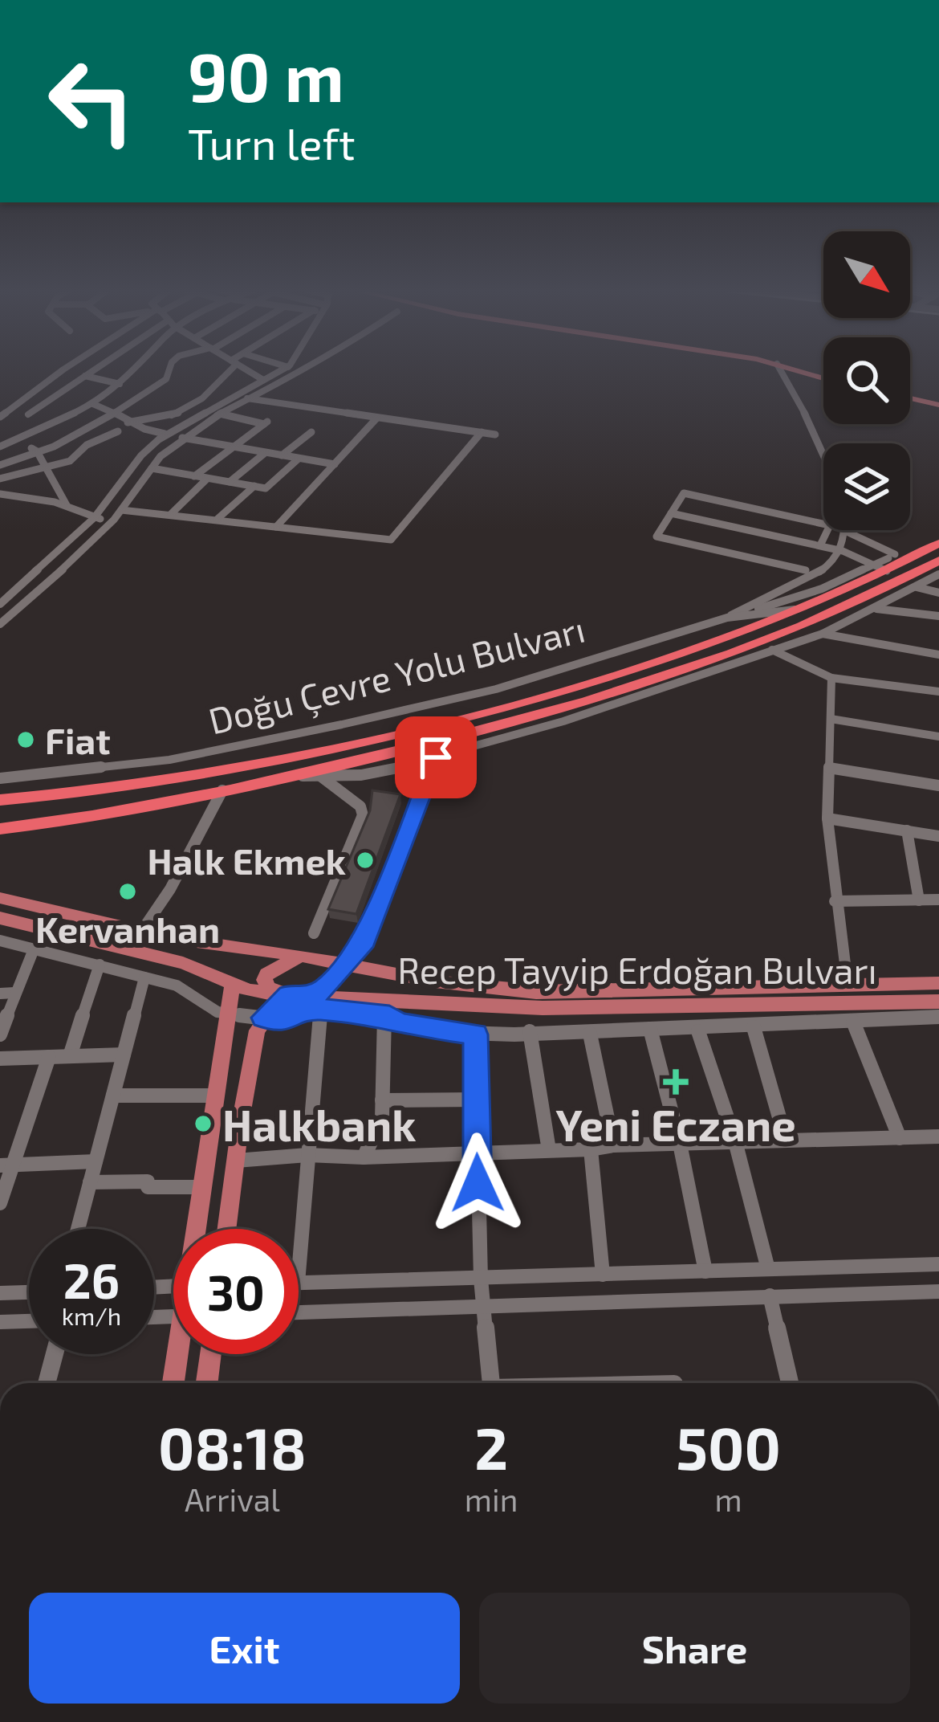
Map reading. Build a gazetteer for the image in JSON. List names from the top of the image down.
{
  "streets": {
    "highway": ["Doğu Çevre Yolu Bulvarı"],
    "main road": ["Recep Tayyip Erdoğan Bulvarı"]
  },
  "places": {
    "other": [
      "Fiat",
      "Halk Ekmek",
      "Kervanhan",
      "Halkbank"
    ],
    "health": ["Yeni Eczane"]
  },
  "north": "bottom right",
  "page": {
    "turn": ["90 m", "Turn left"],
    "speed": "26 km/h",
    "limit": "30",
    "eta": [
      "08:18",
      "Arrival",
      "2",
      "min",
      "500",
      "m"
    ],
    "buttons": ["Exit", "Share"]
  }
}
